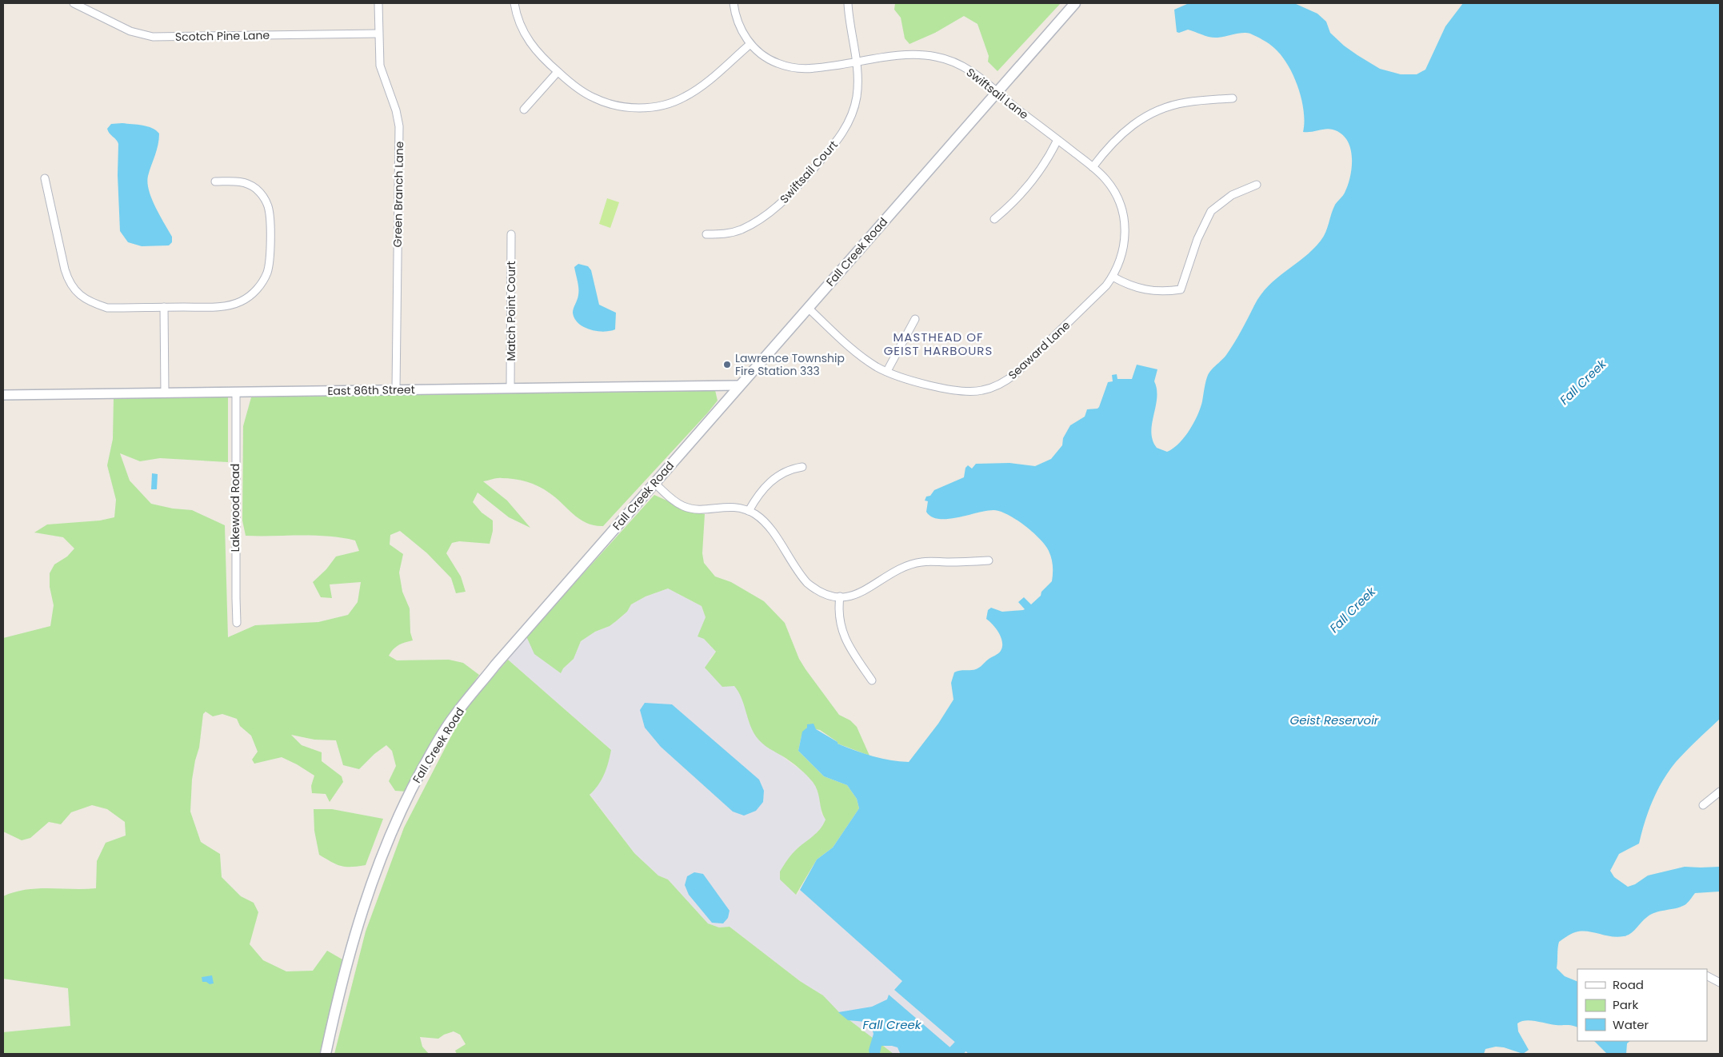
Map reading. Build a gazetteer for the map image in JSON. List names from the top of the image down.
{
  "streets": {
    "main road": ["Fall Creek Road"],
    "street": [
      "Scotch Pine Lane",
      "Swiftsail Lane",
      "Swiftsail Court",
      "Green Branch Lane",
      "Match Point Court",
      "Seaward Lane",
      "East 86th Street",
      "Lakewood Road"
    ]
  },
  "crossings": [
    ["Scotch Pine Lane", "Green Branch Lane"],
    ["Swiftsail Lane", "Swiftsail Court"],
    ["Swiftsail Lane", "Fall Creek Road"],
    ["Swiftsail Lane", "Seaward Lane"],
    ["Green Branch Lane", "East 86th Street"],
    ["Fall Creek Road", "Seaward Lane"],
    ["Fall Creek Road", "East 86th Street"],
    ["Match Point Court", "East 86th Street"],
    ["East 86th Street", "Lakewood Road"]
  ],
  "districts": ["MASTHEAD OF GEIST HARBOURS"],
  "water": ["Fall Creek", "Geist Reservoir"],
  "places": ["Lawrence Township Fire Station 333"],
  "legend": ["Road", "Park", "Water"]
}
